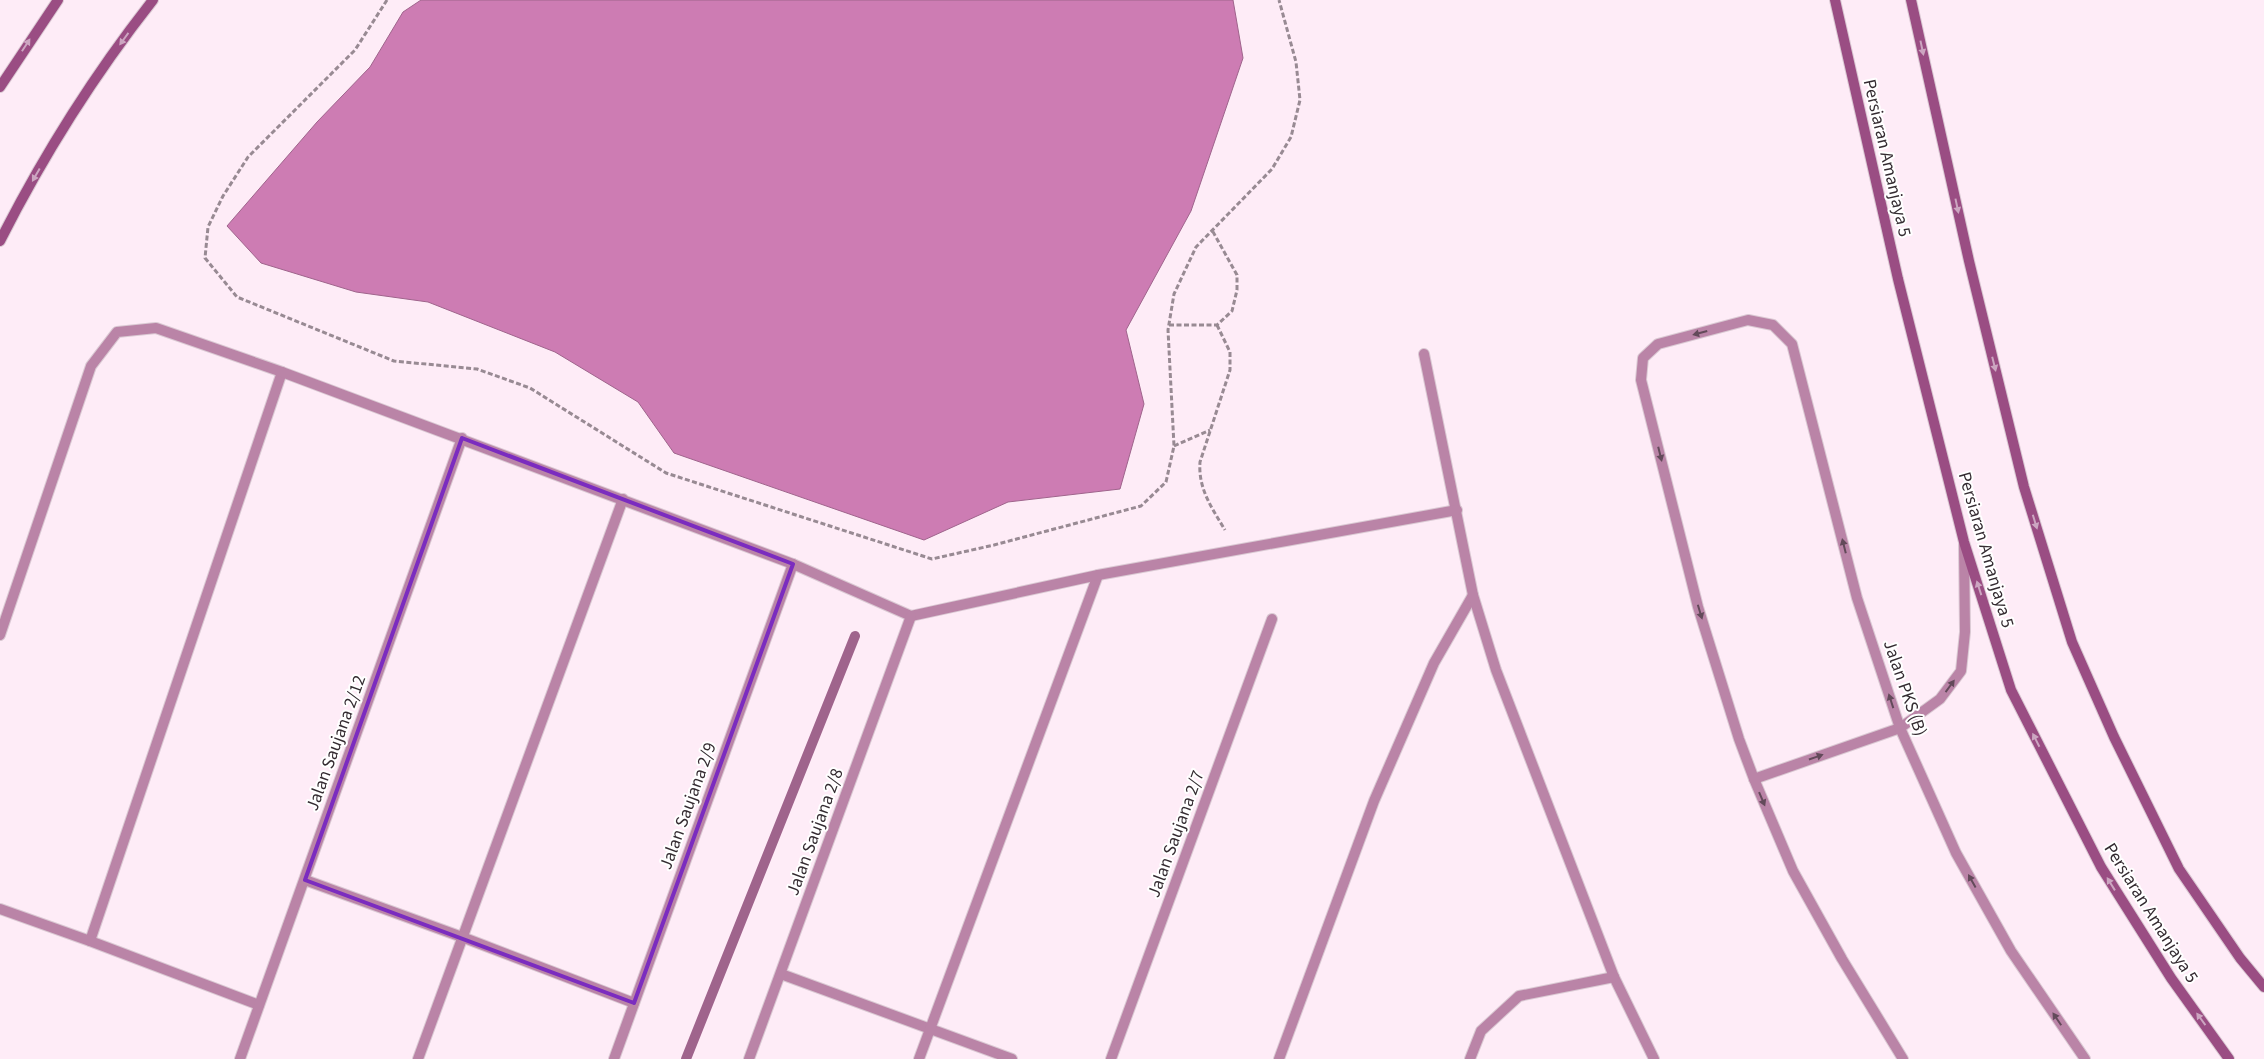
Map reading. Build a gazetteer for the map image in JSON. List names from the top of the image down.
{
  "streets": {
    "main road": ["Persiaran Amanjaya 5"],
    "street": [
      "Jalan PKS (B)",
      "Jalan Saujana 2/12",
      "Jalan Saujana 2/9",
      "Jalan Saujana 2/8",
      "Jalan Saujana 2/7"
    ]
  }
}
